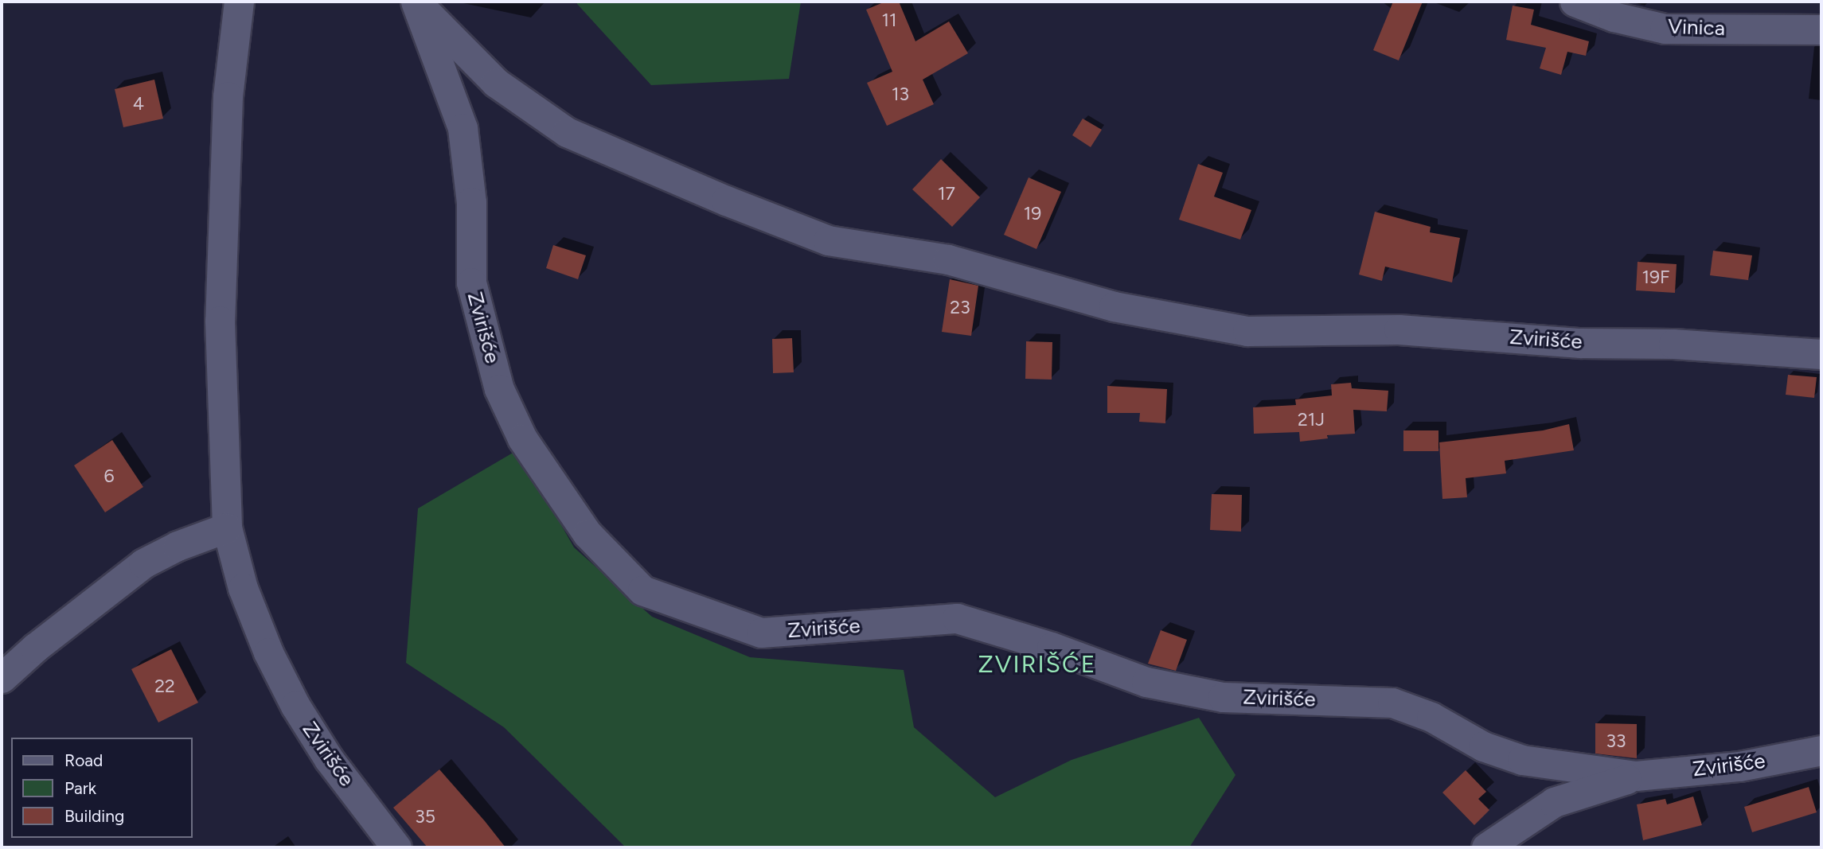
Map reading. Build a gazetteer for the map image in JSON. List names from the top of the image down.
{
  "streets": {
    "street": ["Vinica", "Zvirišće"]
  },
  "districts": ["ZVIRIŠĆE"],
  "house_numbers": [
    "11",
    "13",
    "4",
    "17",
    "19",
    "19F",
    "23",
    "21J",
    "6",
    "22",
    "33",
    "35"
  ],
  "legend": ["Road", "Park", "Building"]
}
